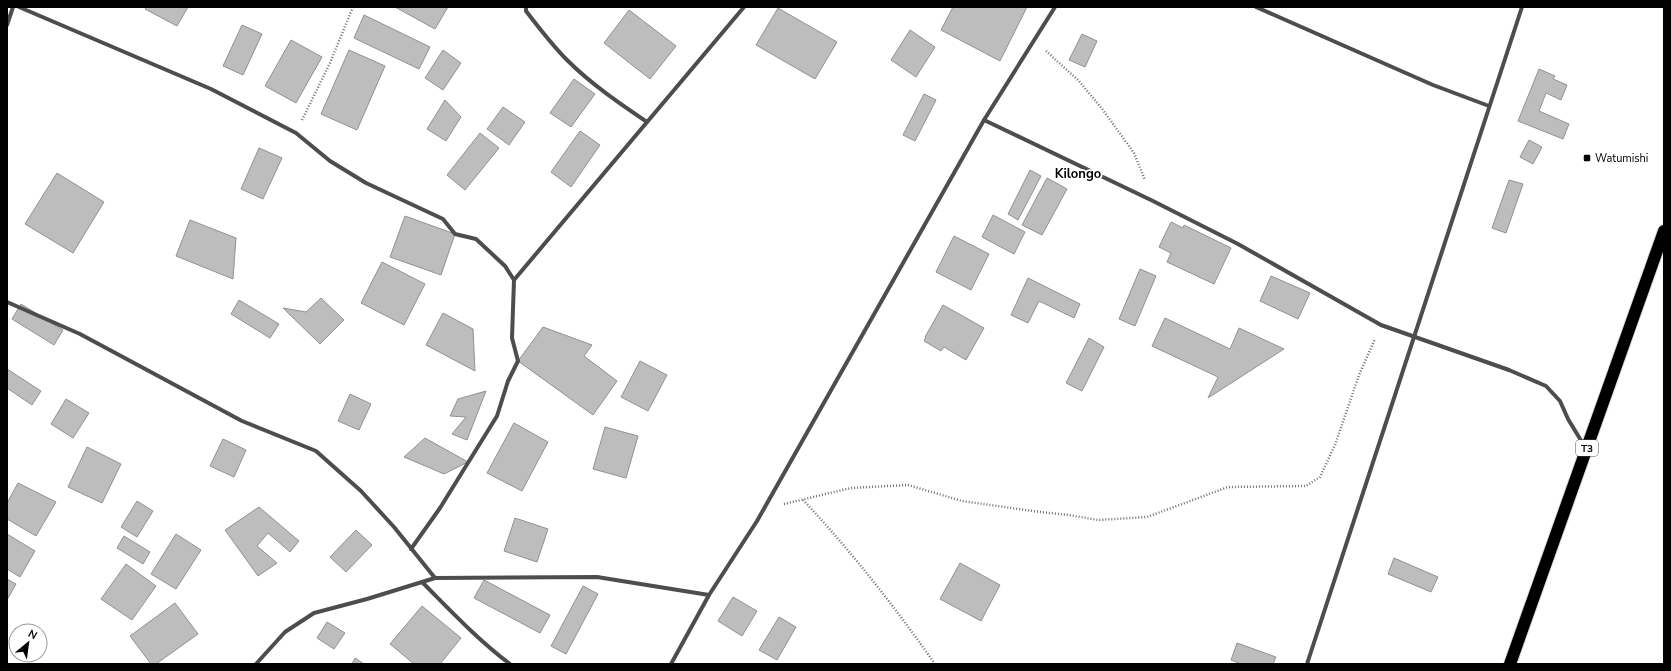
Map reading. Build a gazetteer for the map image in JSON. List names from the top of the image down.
{
  "streets": {
    "highway": ["T3"]
  },
  "districts": ["Kilongo"],
  "places": {
    "transit": ["Watumishi"]
  },
  "north": "top right"
}
